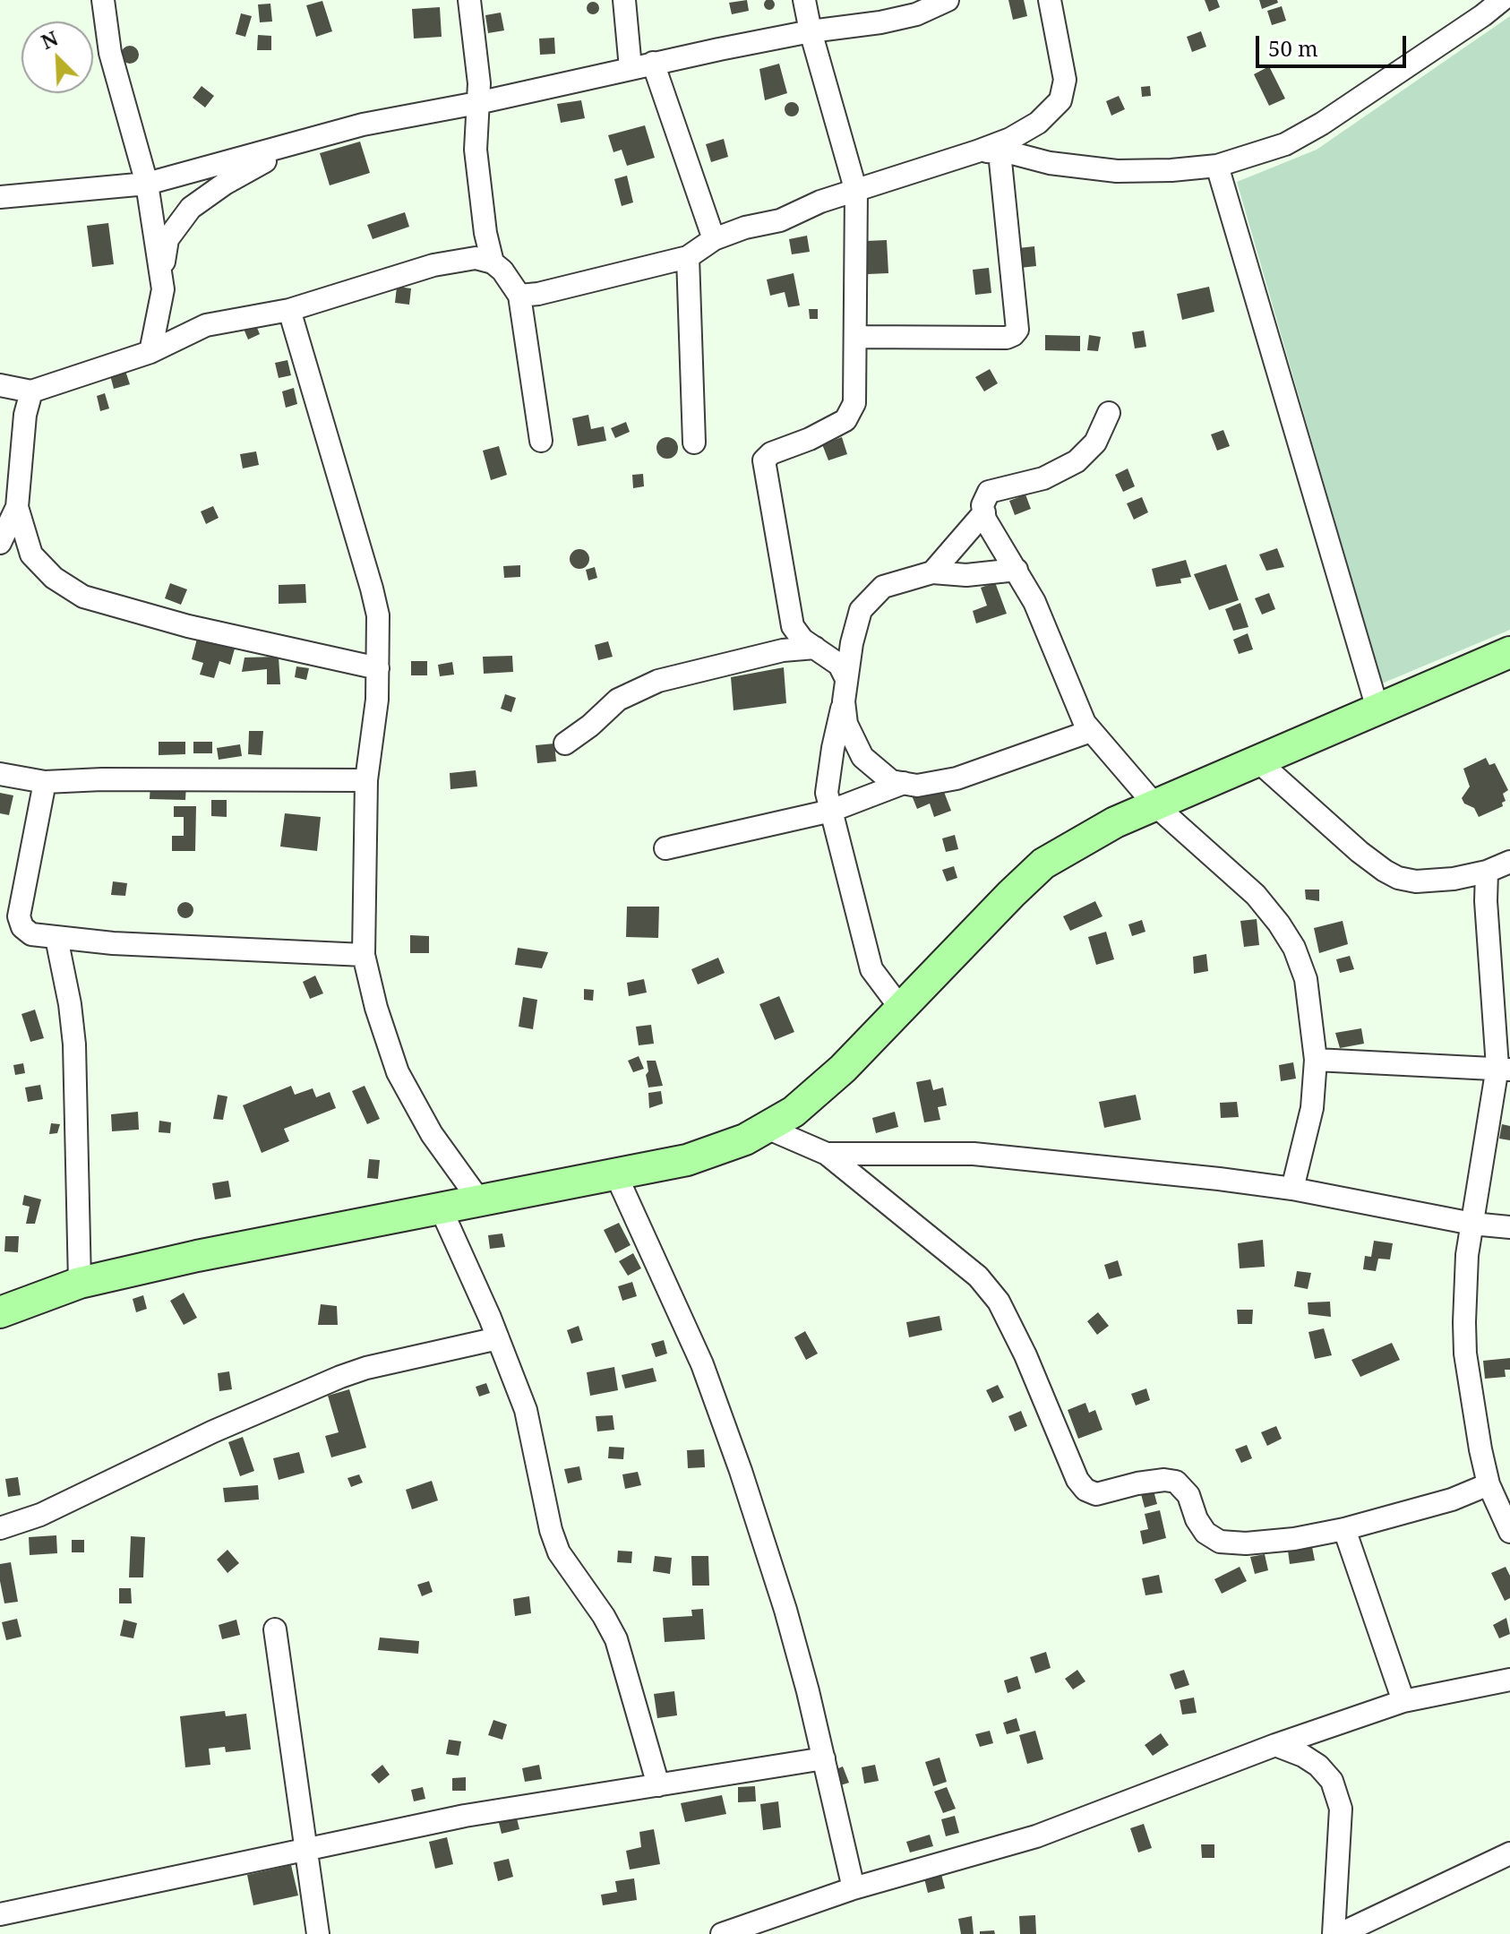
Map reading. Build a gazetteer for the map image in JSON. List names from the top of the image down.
{
  "scale_bar": "50 m",
  "north": "top left"
}
